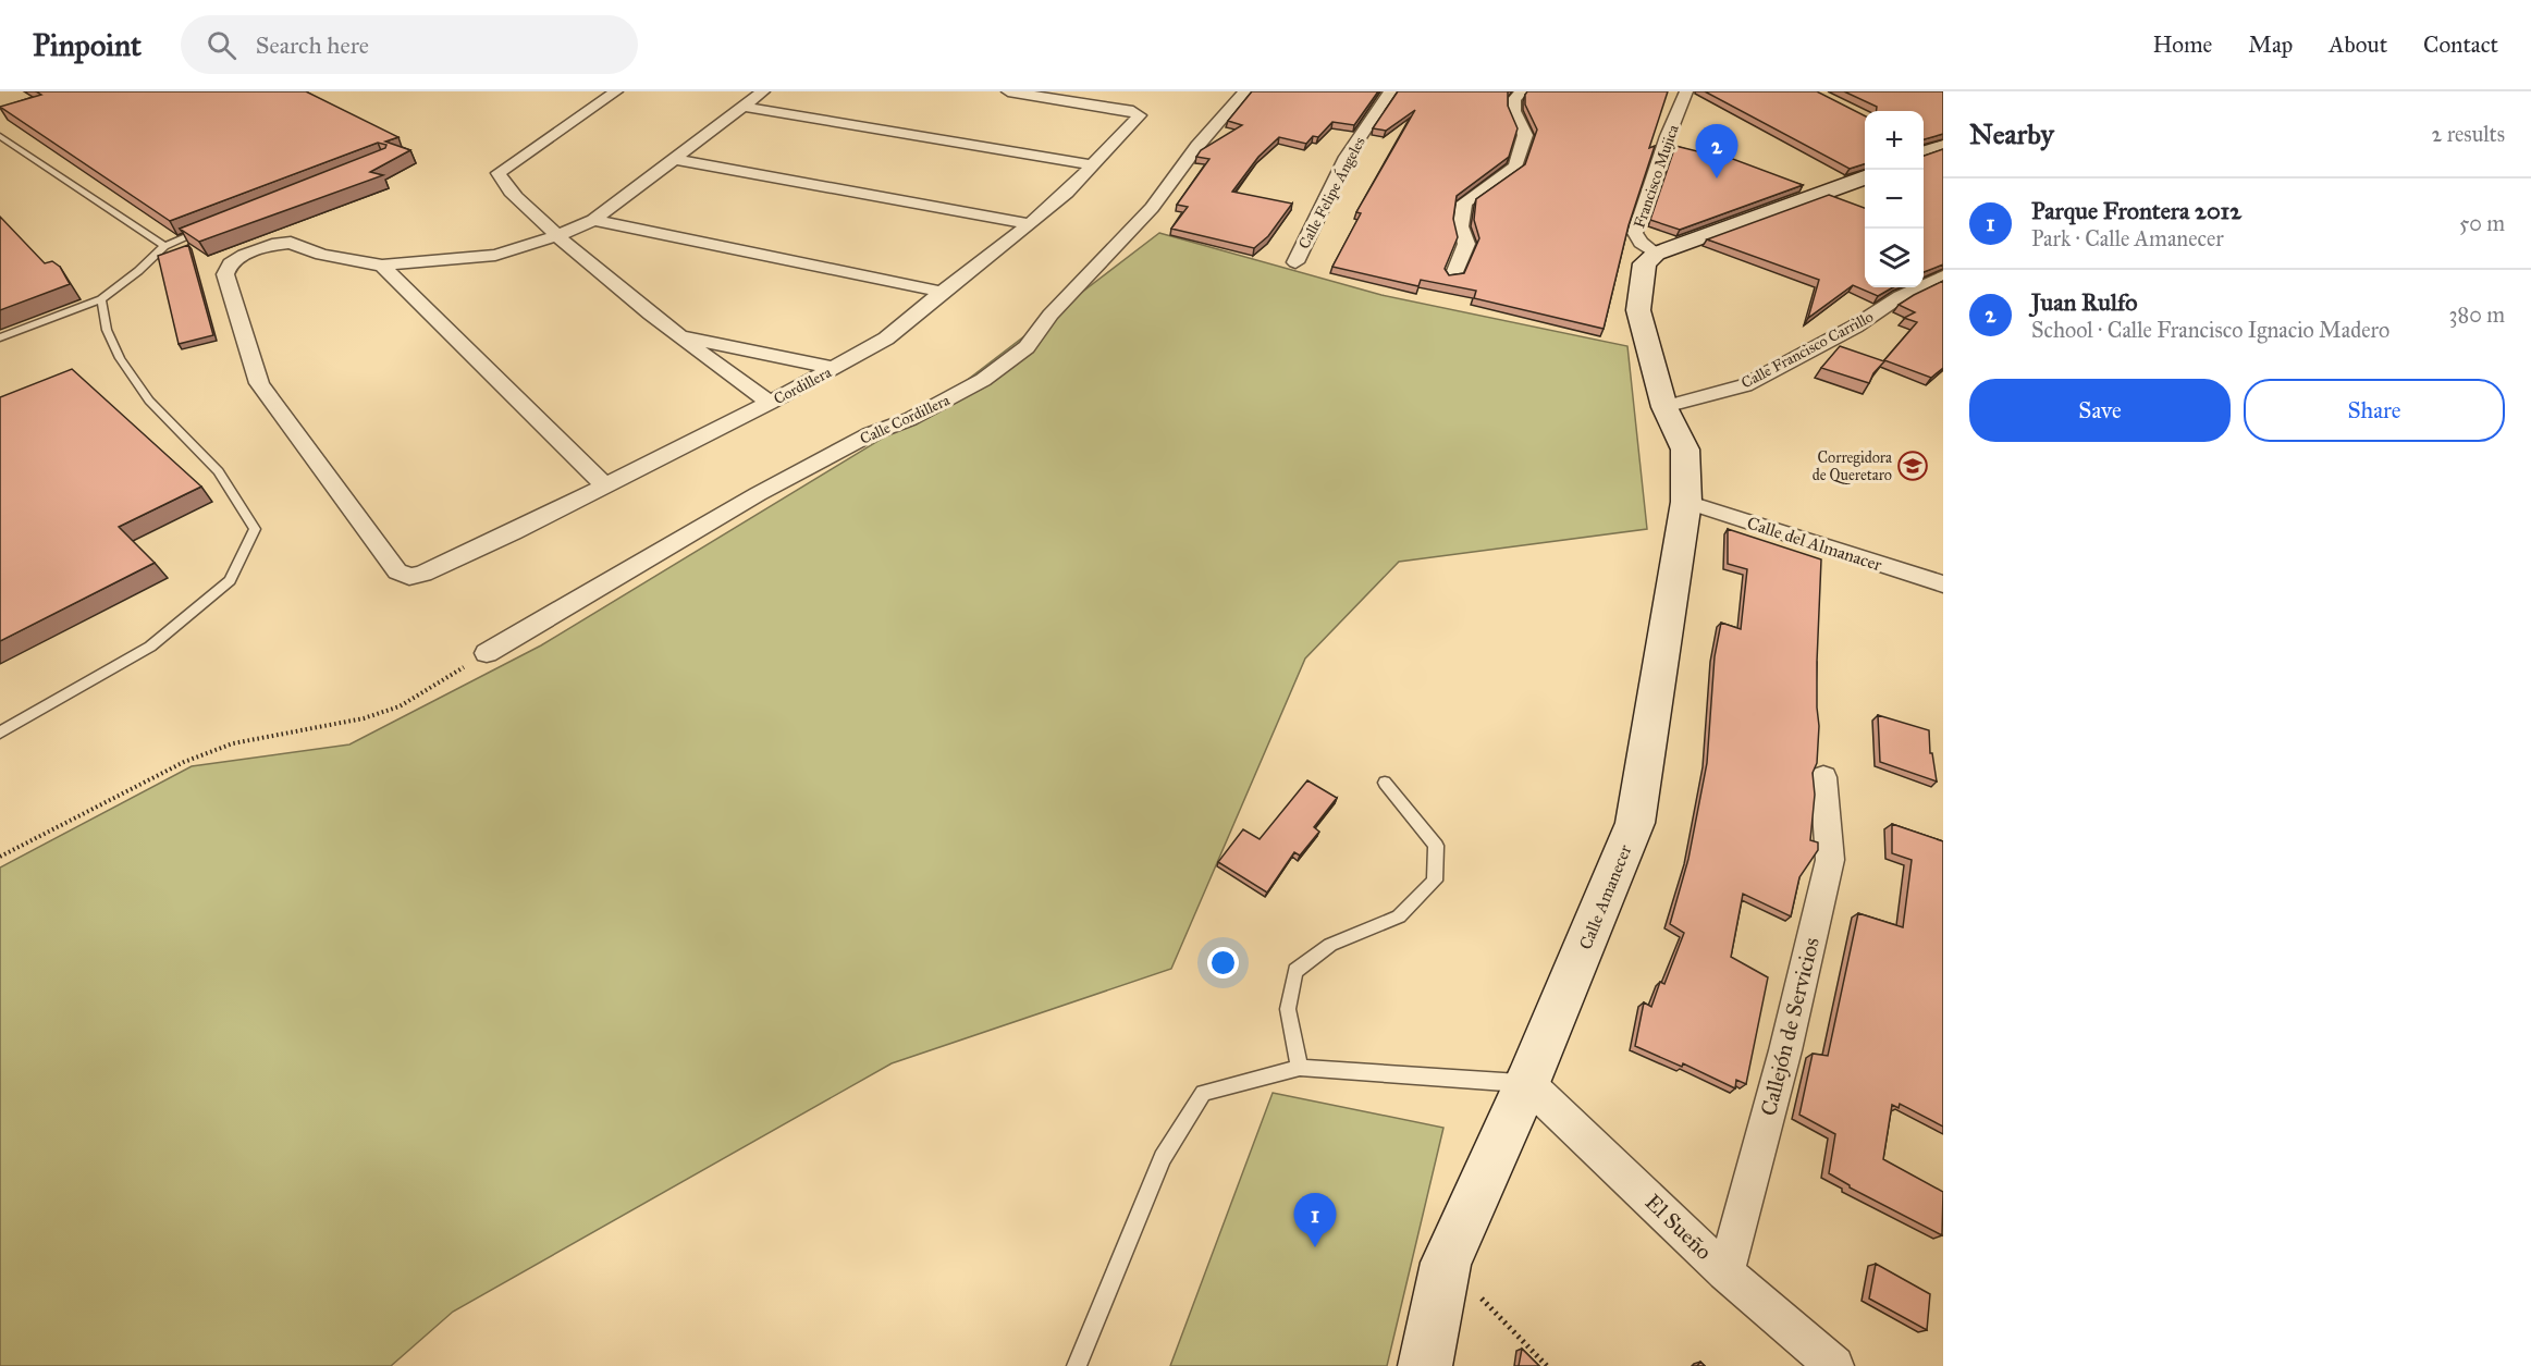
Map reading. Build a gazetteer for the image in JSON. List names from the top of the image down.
{
  "streets": {
    "main road": ["Calle Amanecer"],
    "street": [
      "Francisco Mujica",
      "Calle Felipe Ángeles",
      "Calle Francisco Carrillo",
      "Cordillera",
      "Calle Cordillera",
      "Calle del Almanacer",
      "Callejón de Servicios",
      "El Sueño"
    ]
  },
  "crossings": [
    ["Francisco Mujica", "Calle Amanecer"],
    ["Calle Francisco Carrillo", "Calle Amanecer"],
    ["Calle del Almanacer", "Calle Amanecer"],
    ["Calle Amanecer", "El Sueño"],
    ["Callejón de Servicios", "El Sueño"]
  ],
  "places": {
    "school or university": ["Corregidora de Queretaro"]
  },
  "page": {
    "header": "Pinpoint",
    "search": "Search here",
    "nav": [
      "Home",
      "Map",
      "About",
      "Contact"
    ],
    "heading": ["Nearby", "2 results"],
    "map_buttons": ["+", "−"],
    "pins": ["2", "1"],
    "list": [
      {
        "mark": "1",
        "name": "Parque Frontera 2012",
        "note": "Park · Calle Amanecer",
        "value": "50 m"
      },
      {
        "mark": "2",
        "name": "Juan Rulfo",
        "note": "School · Calle Francisco Ignacio Madero",
        "value": "380 m"
      }
    ],
    "buttons": ["Save", "Share"]
  }
}
